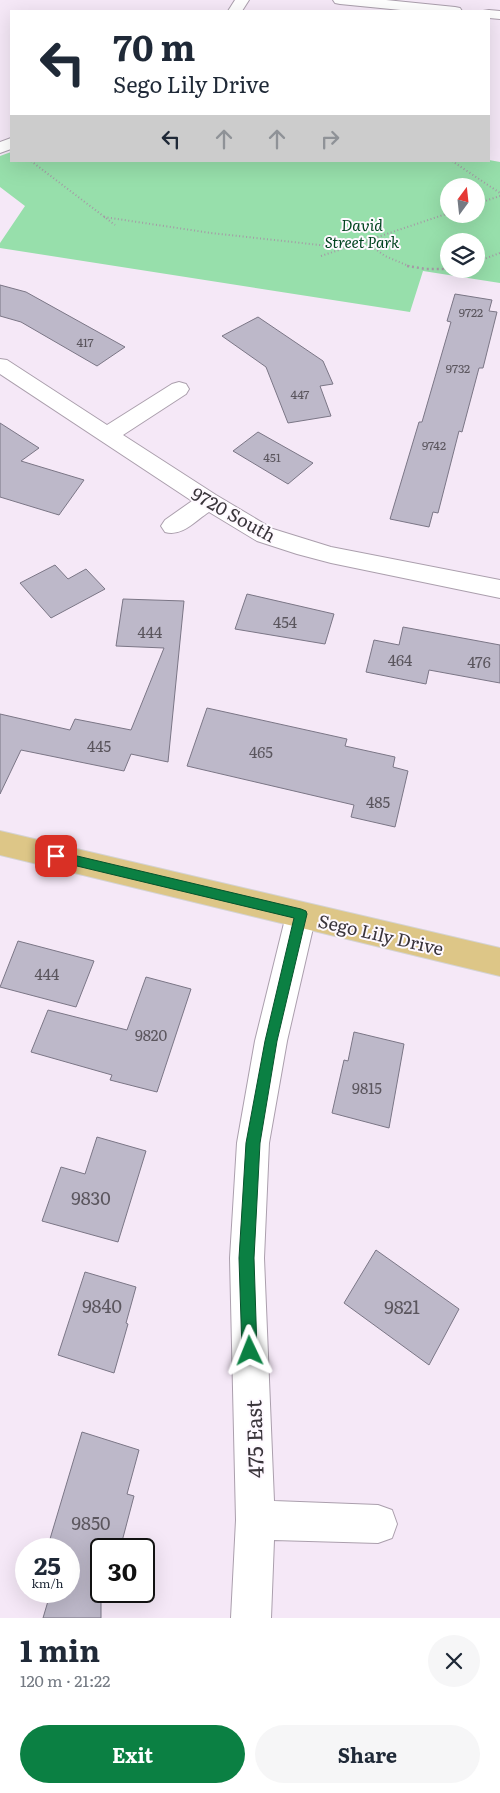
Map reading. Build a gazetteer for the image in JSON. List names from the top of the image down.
{
  "streets": {
    "main road": ["Sego Lily Drive"],
    "street": ["9720 South", "475 East"]
  },
  "crossings": [
    ["Sego Lily Drive", "475 East"]
  ],
  "parks": ["David Street Park"],
  "house_numbers": [
    "9722",
    "417",
    "9732",
    "447",
    "9742",
    "451",
    "454",
    "444",
    "464",
    "476",
    "445",
    "465",
    "485",
    "444",
    "9820",
    "9815",
    "9830",
    "9840",
    "9821",
    "9850"
  ],
  "north": "top",
  "page": {
    "turn": ["70 m", "Sego Lily Drive"],
    "speed": "25 km/h",
    "limit": "30",
    "heading": ["1 min", "120 m · 21:22"],
    "buttons": ["Exit", "Share"]
  }
}
